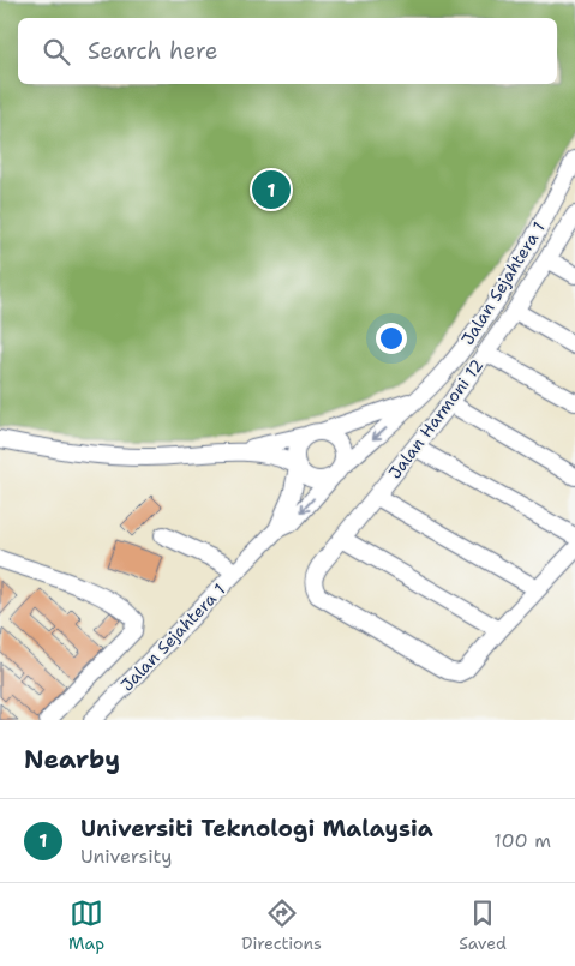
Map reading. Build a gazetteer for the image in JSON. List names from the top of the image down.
{
  "streets": {
    "street": ["Jalan Sejahtera 1", "Jalan Harmoni 12"]
  },
  "page": {
    "search": "Search here",
    "pins": "1",
    "heading": "Nearby",
    "list": [
      {
        "mark": "1",
        "name": "Universiti Teknologi Malaysia",
        "note": "University",
        "value": "100 m"
      }
    ],
    "nav": ["Map", "Directions", "Saved"]
  }
}
